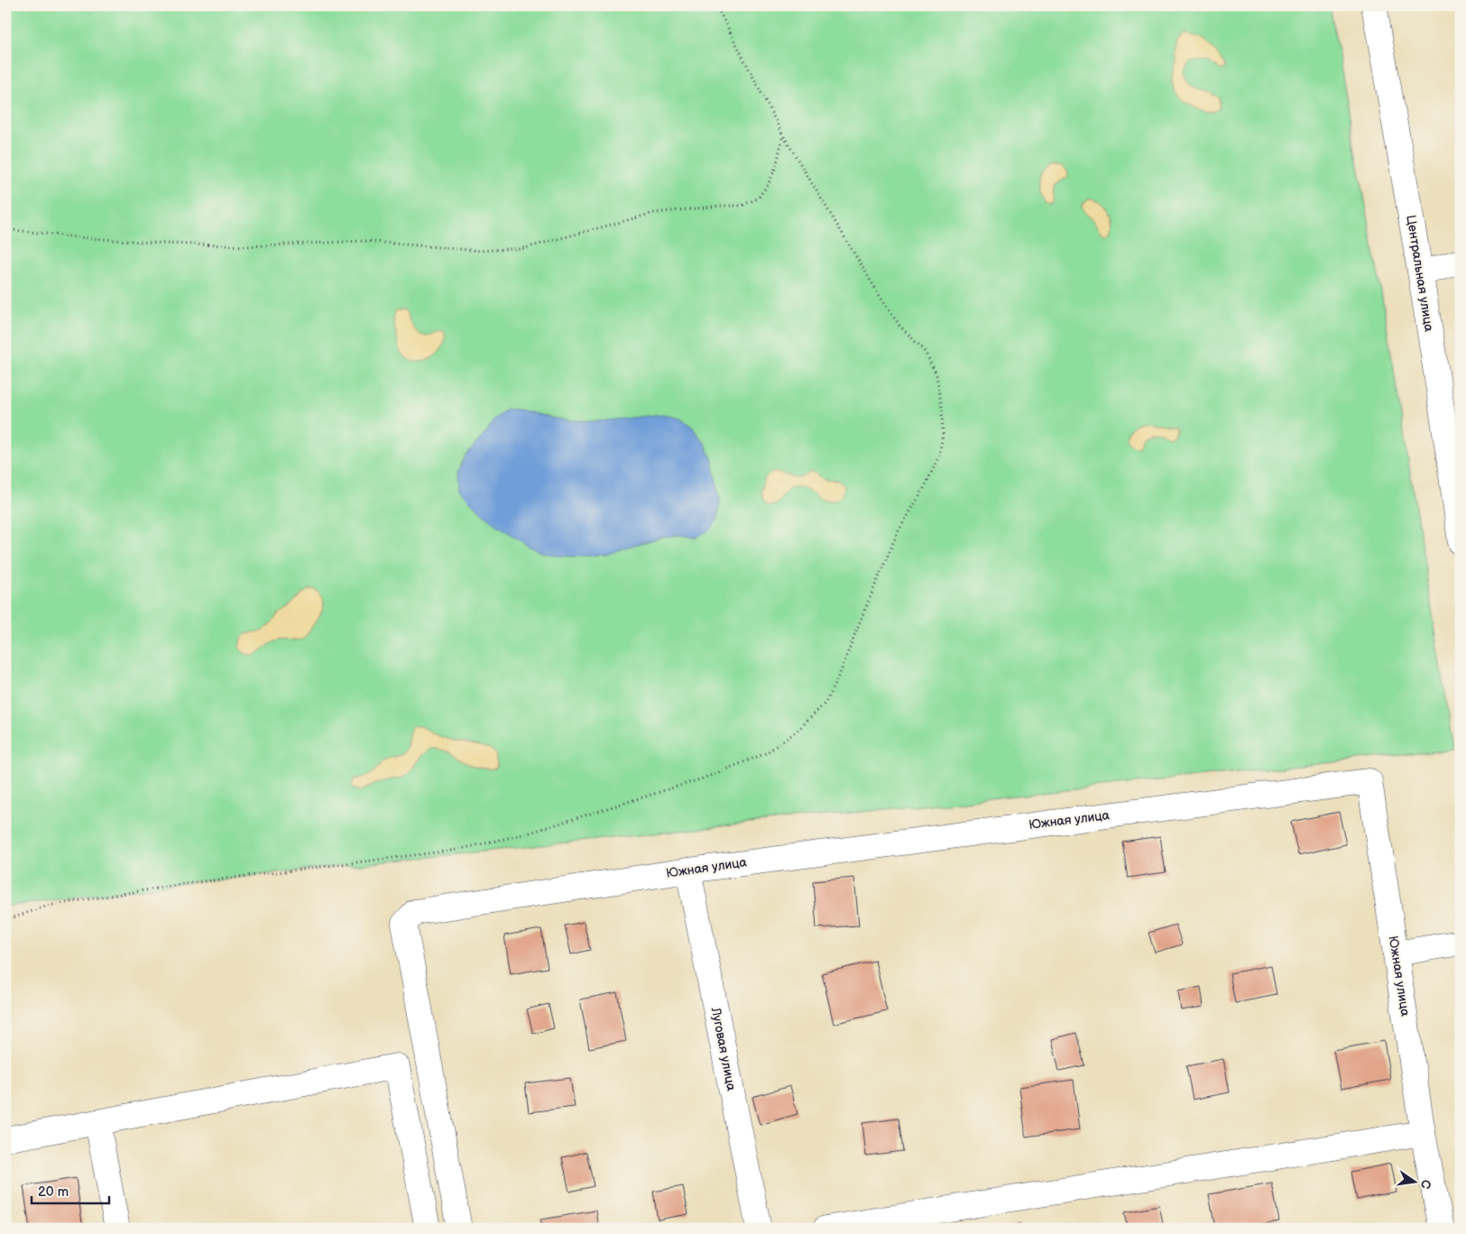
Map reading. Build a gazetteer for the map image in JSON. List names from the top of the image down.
{
  "streets": {
    "street": ["Центральная улица", "Южная улица", "Луговая улица"]
  },
  "crossings": [
    ["Южная улица", "Луговая улица"]
  ],
  "scale_bar": "20 m",
  "north": "right"
}
